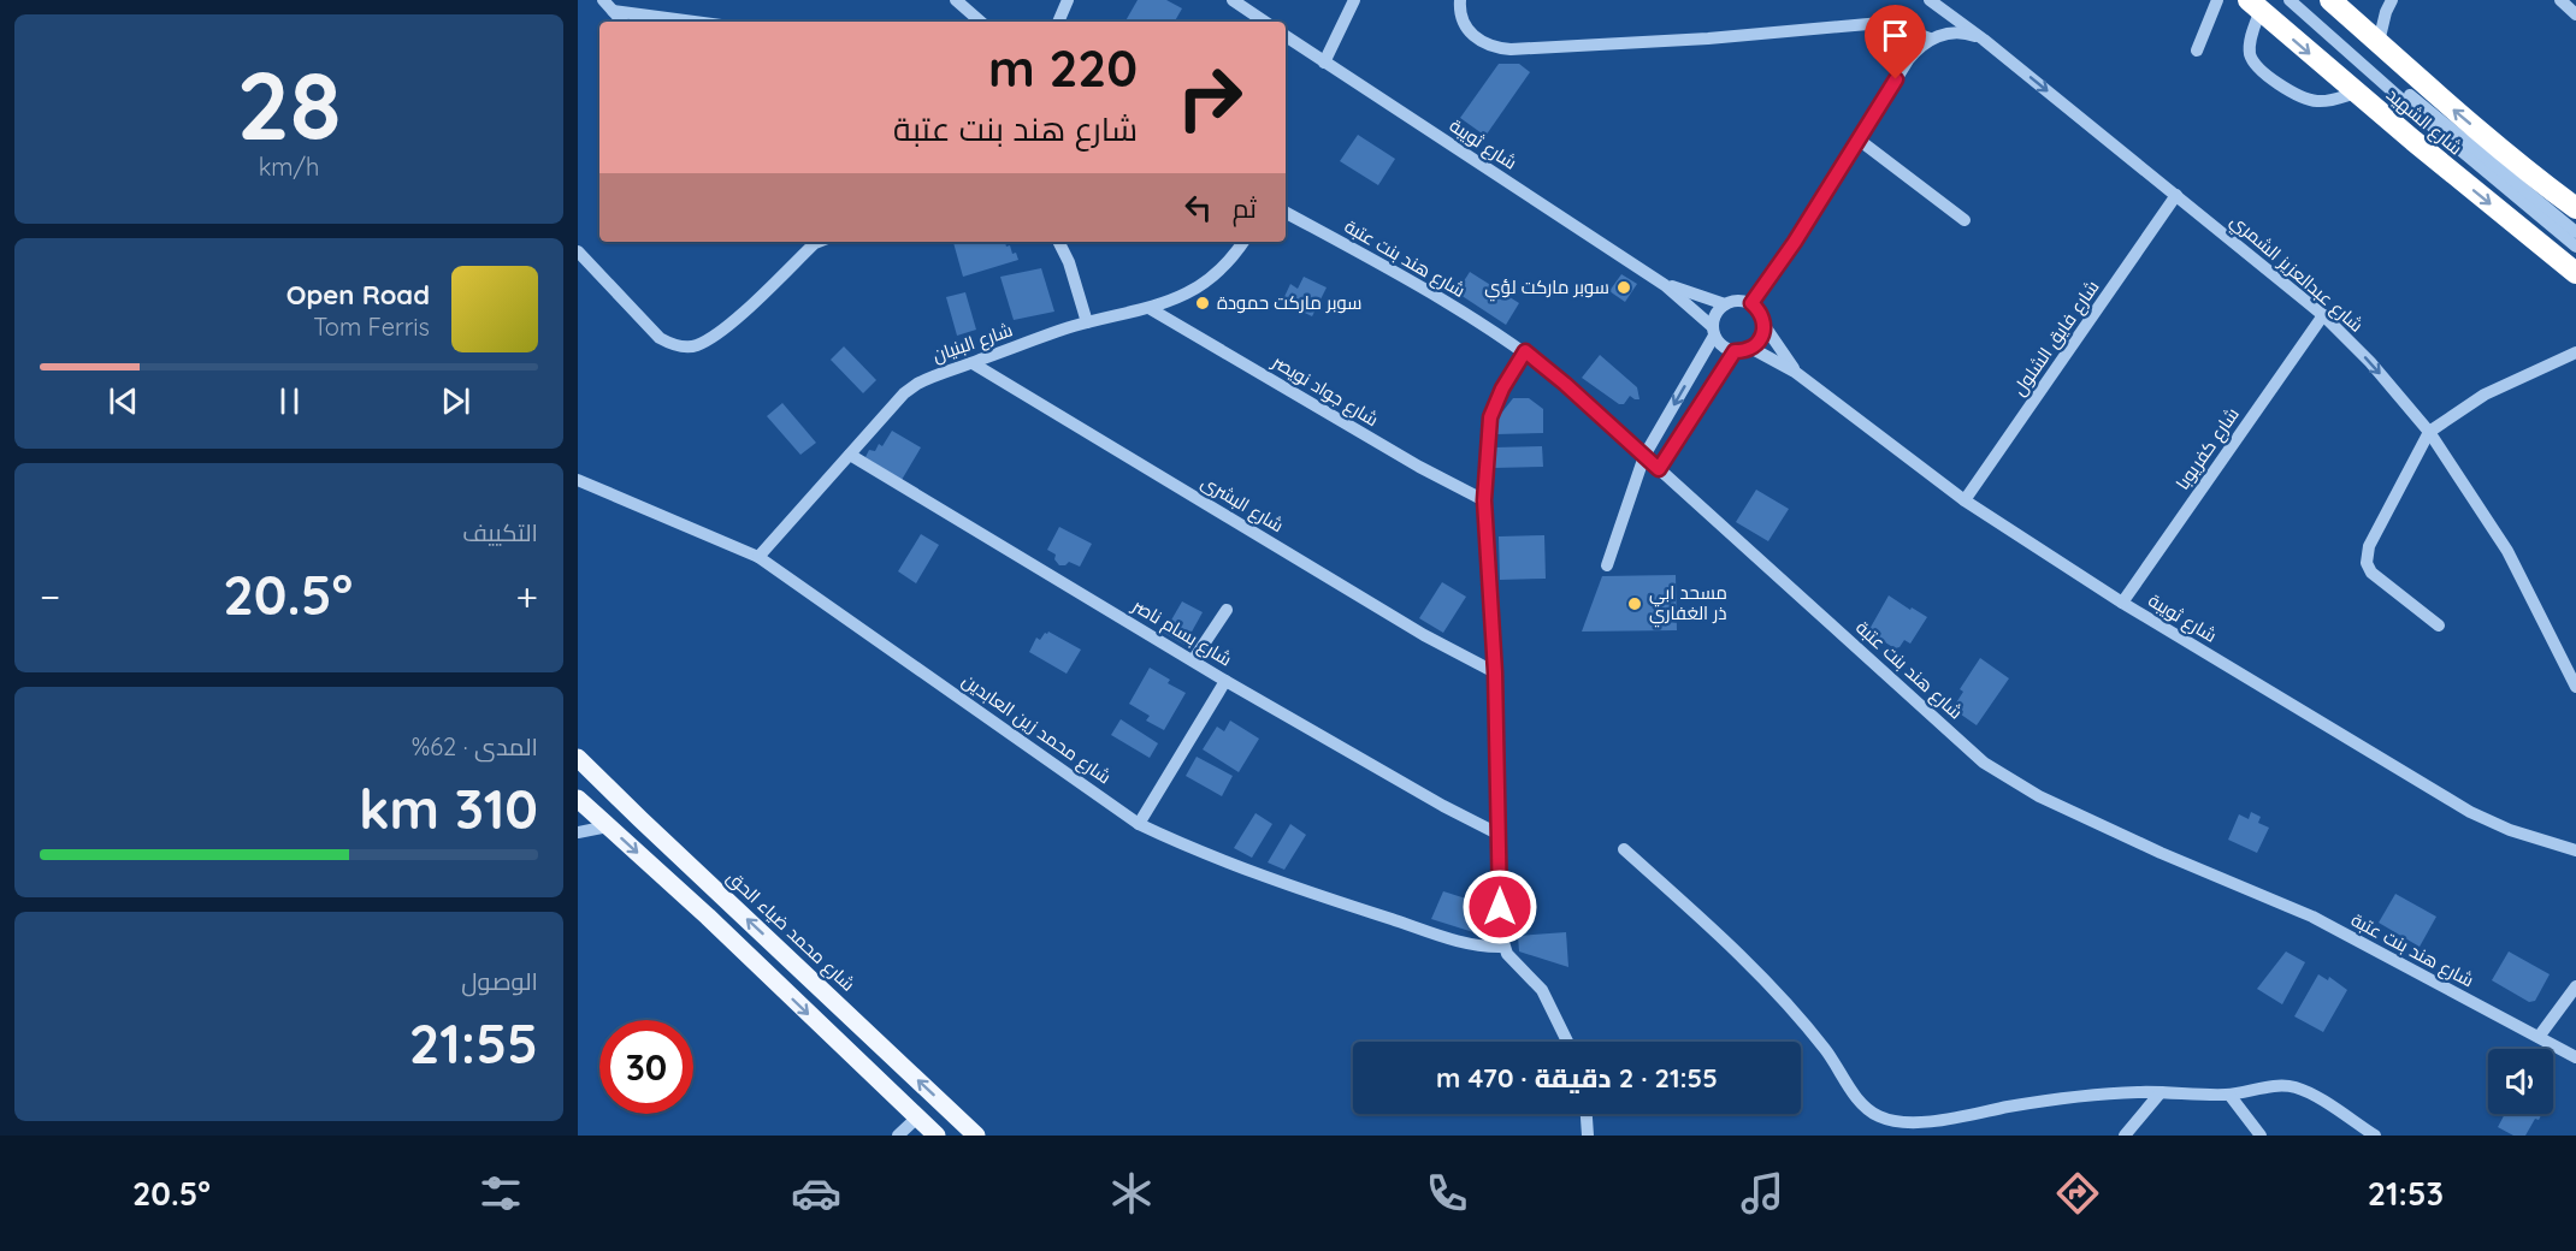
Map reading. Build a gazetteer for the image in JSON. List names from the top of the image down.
{
  "streets": {
    "highway": ["شارع الشهيد"],
    "main road": ["شارع محمد ضياء الحق"],
    "street": [
      "شارع ثويبة",
      "شارع هند بنت عتبة",
      "شارع عبدالعزيز الشمري",
      "شارع فايق الشلول",
      "شارع البنيان",
      "شارع جواد نويصر",
      "شارع كفريوبا",
      "شارع البشرى",
      "شارع بسام ناصر",
      "شارع محمد زين العابدين"
    ]
  },
  "crossings": [
    ["شارع ثويبة", "شارع فايق الشلول"],
    ["شارع ثويبة", "شارع كفريوبا"],
    ["شارع عبدالعزيز الشمري", "شارع فايق الشلول"],
    ["شارع عبدالعزيز الشمري", "شارع كفريوبا"],
    ["شارع البنيان", "شارع جواد نويصر"],
    ["شارع البنيان", "شارع البشرى"],
    ["شارع البنيان", "شارع بسام ناصر"],
    ["شارع البنيان", "شارع محمد زين العابدين"]
  ],
  "one_way": ["شارع عبدالعزيز الشمري"],
  "places": ["سوبر ماركت لؤي", "سوبر ماركت حمودة", "مسحد ابي ذر الغفاري"],
  "page": {
    "tile": [
      ["28", "km/h"],
      "التكييف",
      ["المدى · 62%", "310 km"],
      ["الوصول", "21:55"]
    ],
    "turn": ["220 m", "شارع هند بنت عتبة"],
    "then": "ثم",
    "song": ["Open Road", "Tom Ferris"],
    "heat": ["−", "20.5°", "+"],
    "limit": "30",
    "trip": "21:55 · 2 دقيقة · 470 m",
    "tabs": ["21:53", "20.5°"]
  }
}
